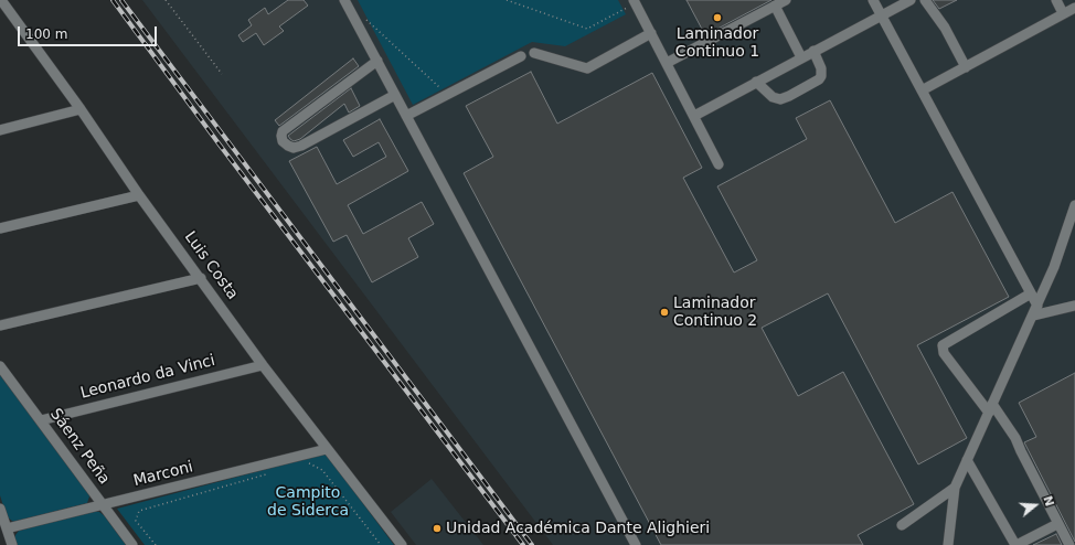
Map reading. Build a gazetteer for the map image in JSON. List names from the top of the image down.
{
  "streets": {
    "street": [
      "Luis Costa",
      "Leonardo da Vinci",
      "Sáenz Peña",
      "Marconi"
    ]
  },
  "crossings": [
    ["Luis Costa", "Leonardo da Vinci"],
    ["Luis Costa", "Marconi"],
    ["Leonardo da Vinci", "Sáenz Peña"],
    ["Sáenz Peña", "Marconi"]
  ],
  "parks": ["Campito de Siderca"],
  "places": ["Laminador Continuo 1", "Laminador Continuo 2", "Unidad Académica Dante Alighieri"],
  "scale_bar": "100 m",
  "north": "right"
}
